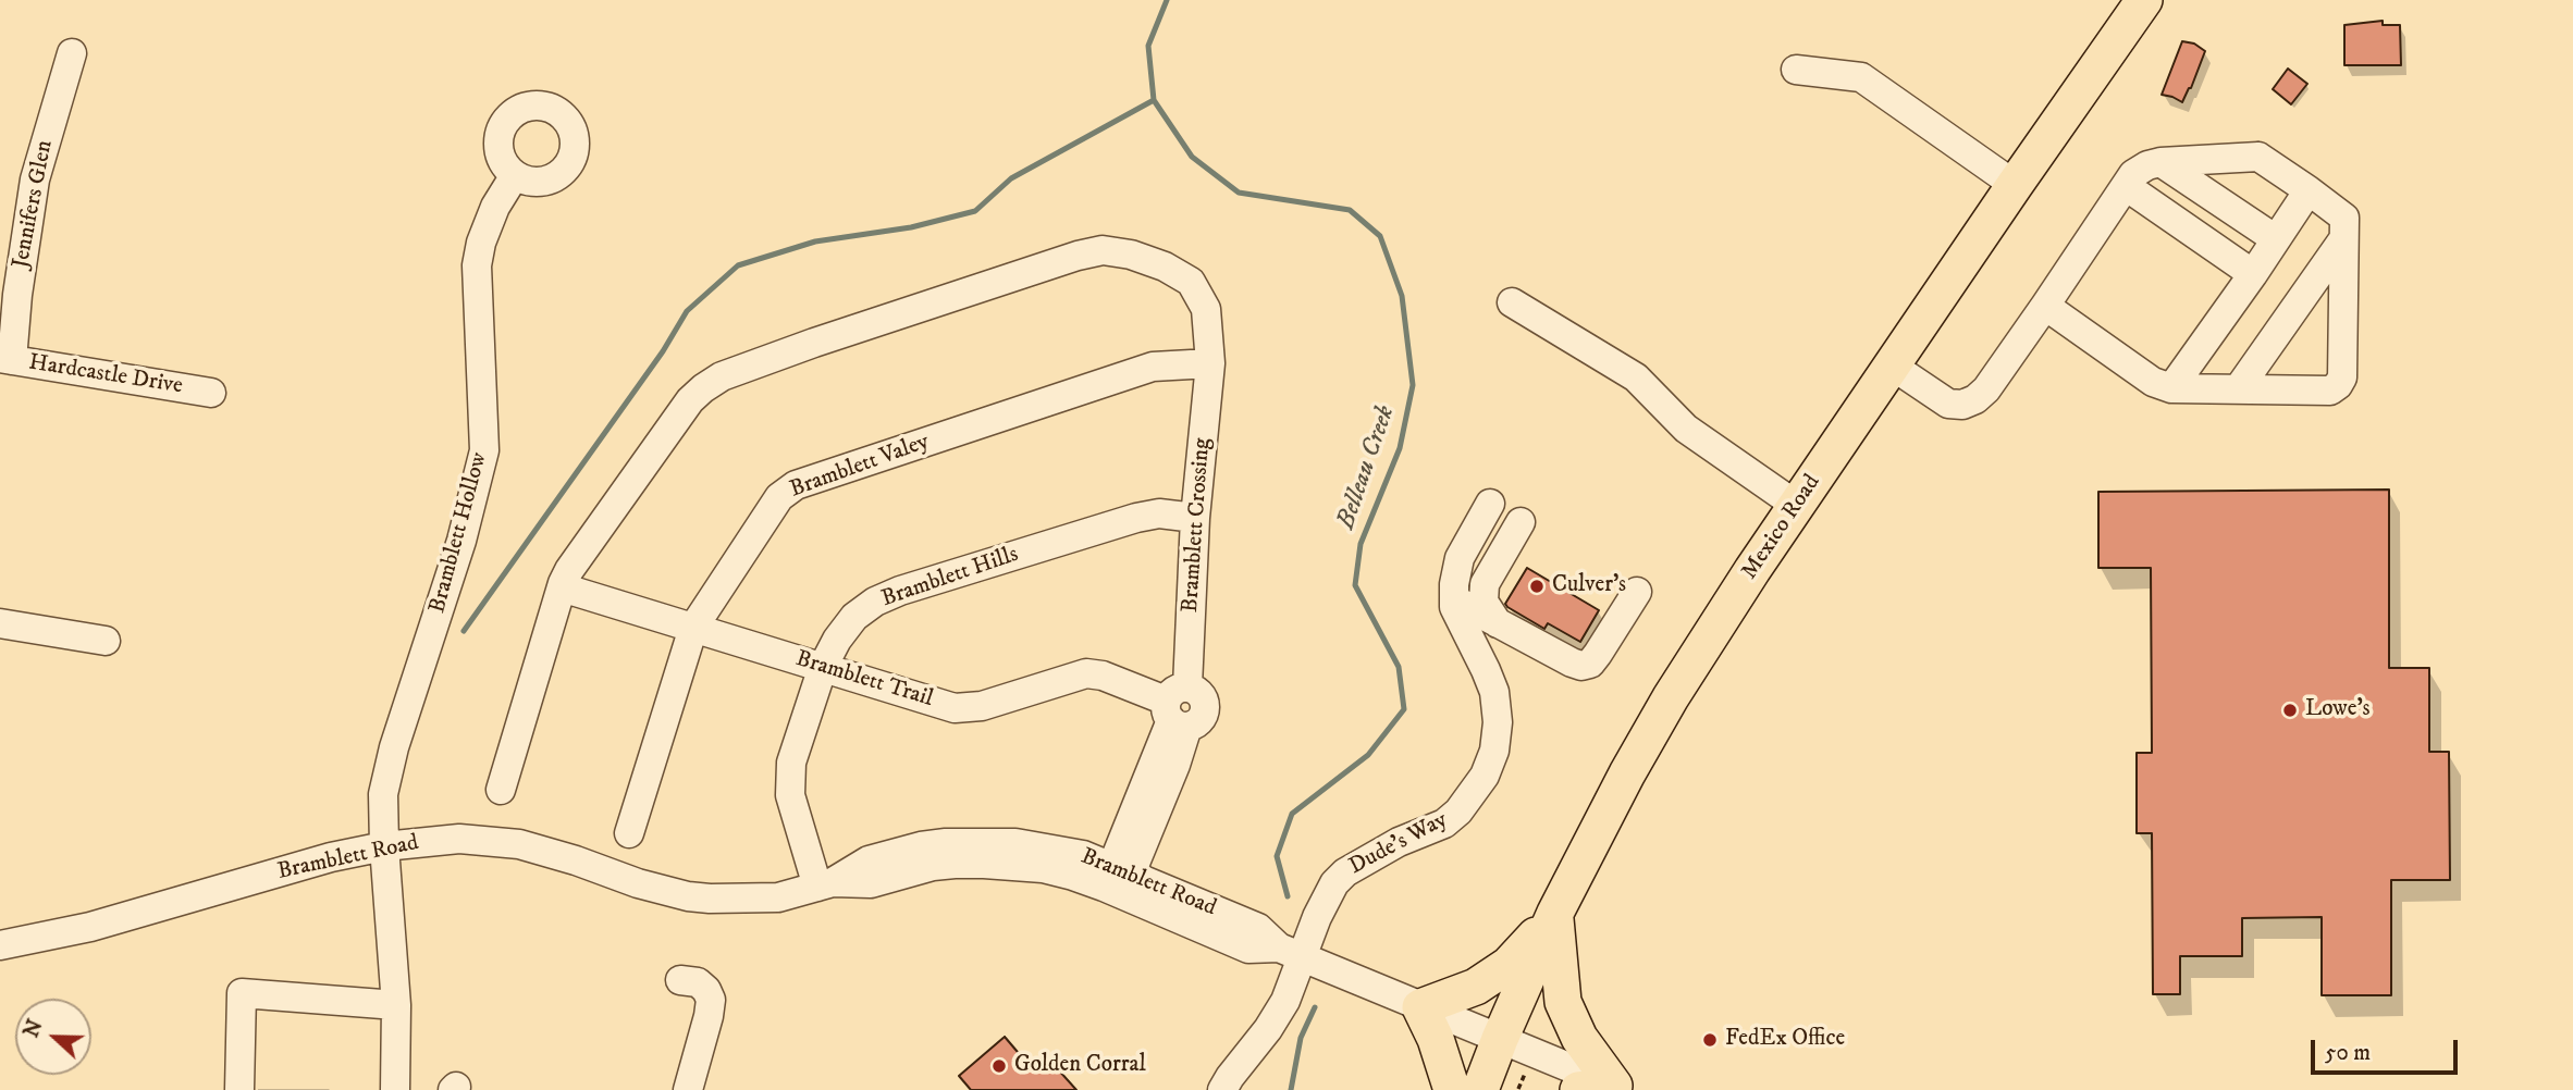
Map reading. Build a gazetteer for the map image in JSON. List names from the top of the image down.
{
  "streets": {
    "main road": ["Mexico Road"],
    "street": [
      "Jennifers Glen",
      "Hardcastle Drive",
      "Bramblett Valey",
      "Bramblett Crossing",
      "Bramblett Hollow",
      "Bramblett Hills",
      "Bramblett Trail",
      "Dude's Way",
      "Bramblett Road"
    ]
  },
  "crossings": [
    ["Jennifers Glen", "Hardcastle Drive"],
    ["Bramblett Valey", "Bramblett Crossing"],
    ["Bramblett Valey", "Bramblett Trail"],
    ["Bramblett Crossing", "Bramblett Hills"],
    ["Bramblett Crossing", "Bramblett Trail"],
    ["Bramblett Crossing", "Bramblett Road"],
    ["Mexico Road", "Bramblett Road"],
    ["Bramblett Hollow", "Bramblett Road"],
    ["Bramblett Hills", "Bramblett Trail"],
    ["Bramblett Hills", "Bramblett Road"],
    ["Dude's Way", "Bramblett Road"]
  ],
  "water": ["Belleau Creek"],
  "places": [
    "Culver's",
    "Lowe's",
    "FedEx Office",
    "Golden Corral"
  ],
  "scale_bar": "50 m",
  "north": "left"
}
